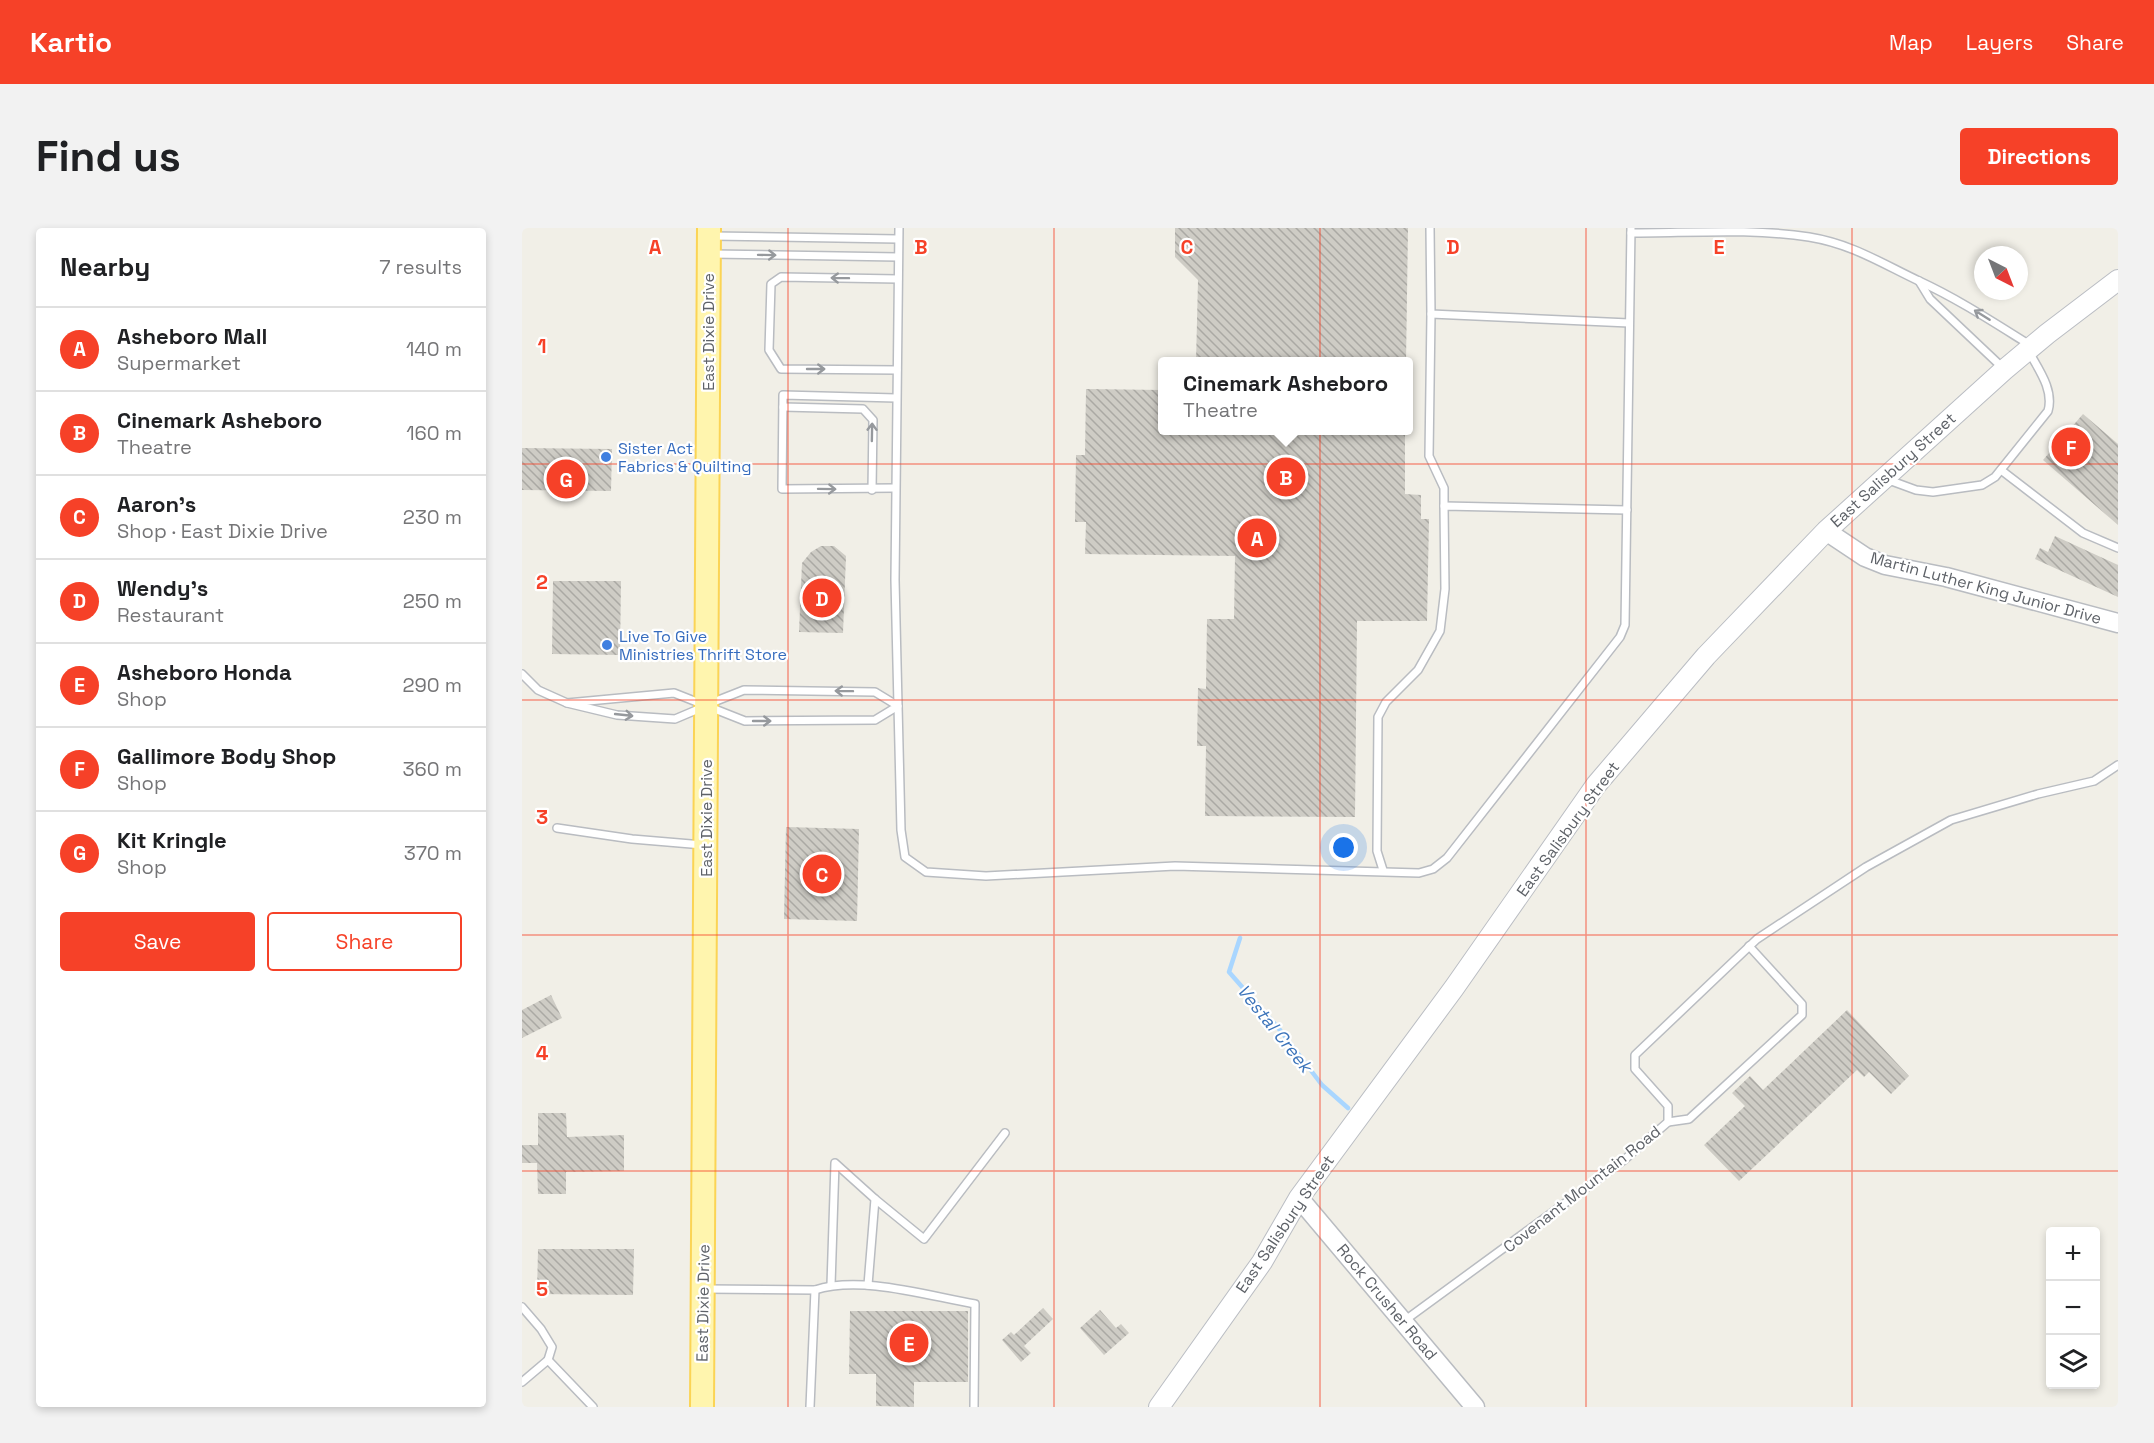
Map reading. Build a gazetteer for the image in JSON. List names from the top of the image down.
{
  "streets": {
    "main road": ["East Dixie Drive", "East Salisbury Street"],
    "street": ["Martin Luther King Junior Drive", "Rock Crusher Road"],
    "lane": ["Covenant Mountain Road"]
  },
  "crossings": [
    ["East Salisbury Street", "Martin Luther King Junior Drive"],
    ["East Salisbury Street", "Rock Crusher Road"],
    ["Covenant Mountain Road", "Rock Crusher Road"]
  ],
  "water": ["Vestal Creek"],
  "places": ["Sister Act Fabrics & Quilting", "Live To Give Ministries Thrift Store"],
  "north": "bottom right",
  "page": {
    "header": "Kartio",
    "nav": ["Map", "Layers", "Share"],
    "buttons": [
      "Directions",
      ["Save", "Share"]
    ],
    "title": "Find us",
    "heading": ["Nearby", "7 results"],
    "list": [
      {
        "mark": "A",
        "name": "Asheboro Mall",
        "note": "Supermarket",
        "value": "140 m"
      },
      {
        "mark": "B",
        "name": "Cinemark Asheboro",
        "note": "Theatre",
        "value": "160 m"
      },
      {
        "mark": "C",
        "name": "Aaron's",
        "note": "Shop · East Dixie Drive",
        "value": "230 m"
      },
      {
        "mark": "D",
        "name": "Wendy's",
        "note": "Restaurant",
        "value": "250 m"
      },
      {
        "mark": "E",
        "name": "Asheboro Honda",
        "note": "Shop",
        "value": "290 m"
      },
      {
        "mark": "F",
        "name": "Gallimore Body Shop",
        "note": "Shop",
        "value": "360 m"
      },
      {
        "mark": "G",
        "name": "Kit Kringle",
        "note": "Shop",
        "value": "370 m"
      }
    ],
    "popup": ["Cinemark Asheboro", "Theatre"],
    "pins": [
      "F",
      "B",
      "G",
      "A",
      "D",
      "C",
      "E"
    ],
    "map_buttons": ["+", "−"]
  },
  "grid": {
    "columns": [
      "A",
      "B",
      "C",
      "D",
      "E"
    ],
    "rows": [
      "1",
      "2",
      "3",
      "4",
      "5"
    ]
  }
}
